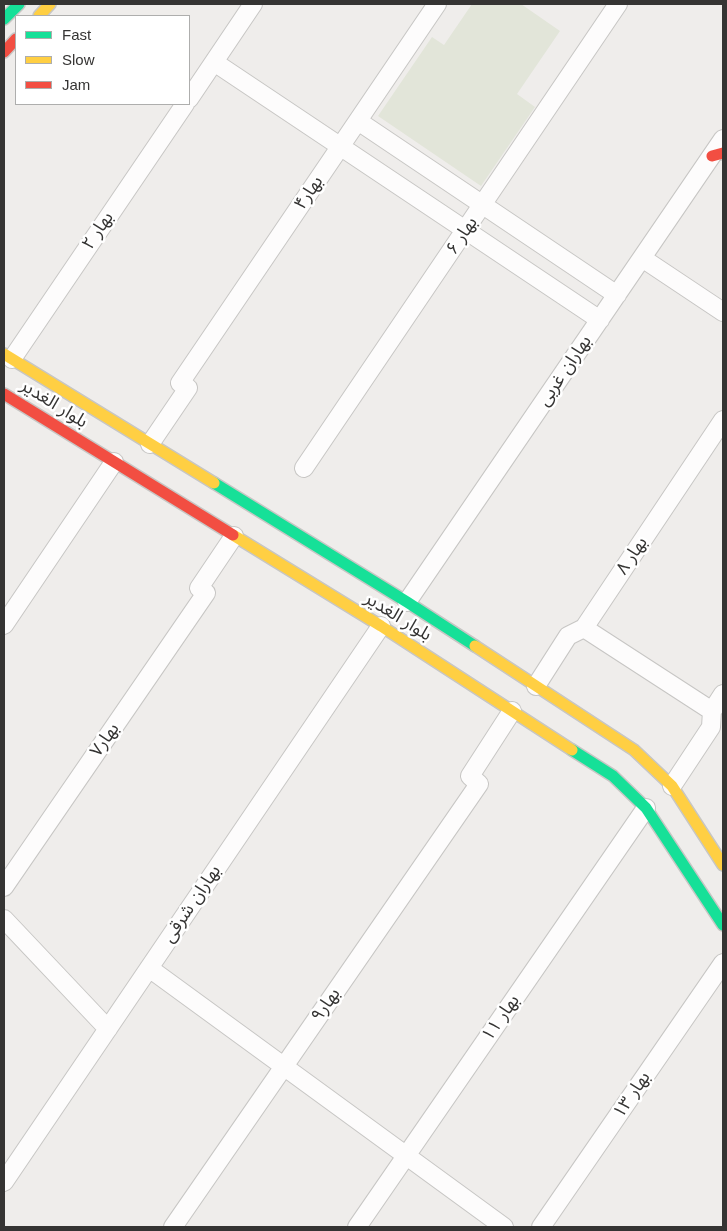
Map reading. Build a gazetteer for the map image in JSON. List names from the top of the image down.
{
  "streets": {
    "main road": ["بلوار الغدیر"],
    "street": [
      "بهار۴",
      "بهار ۲",
      "بهار ۶",
      "بهاران غربی",
      "بهار ۸",
      "بهار۷",
      "بهاران شرقی",
      "بهار۹",
      "بهار ۱۱",
      "بهار ۱۳"
    ]
  },
  "crossings": [
    ["بهار۴", "بلوار الغدیر"],
    ["بهار ۲", "بلوار الغدیر"],
    ["بهاران غربی", "بلوار الغدیر"],
    ["بلوار الغدیر", "بهار ۸"],
    ["بلوار الغدیر", "بهار۷"],
    ["بلوار الغدیر", "بهاران شرقی"],
    ["بلوار الغدیر", "بهار۹"],
    ["بلوار الغدیر", "بهار ۱۱"]
  ],
  "legend": ["Fast", "Slow", "Jam"]
}
